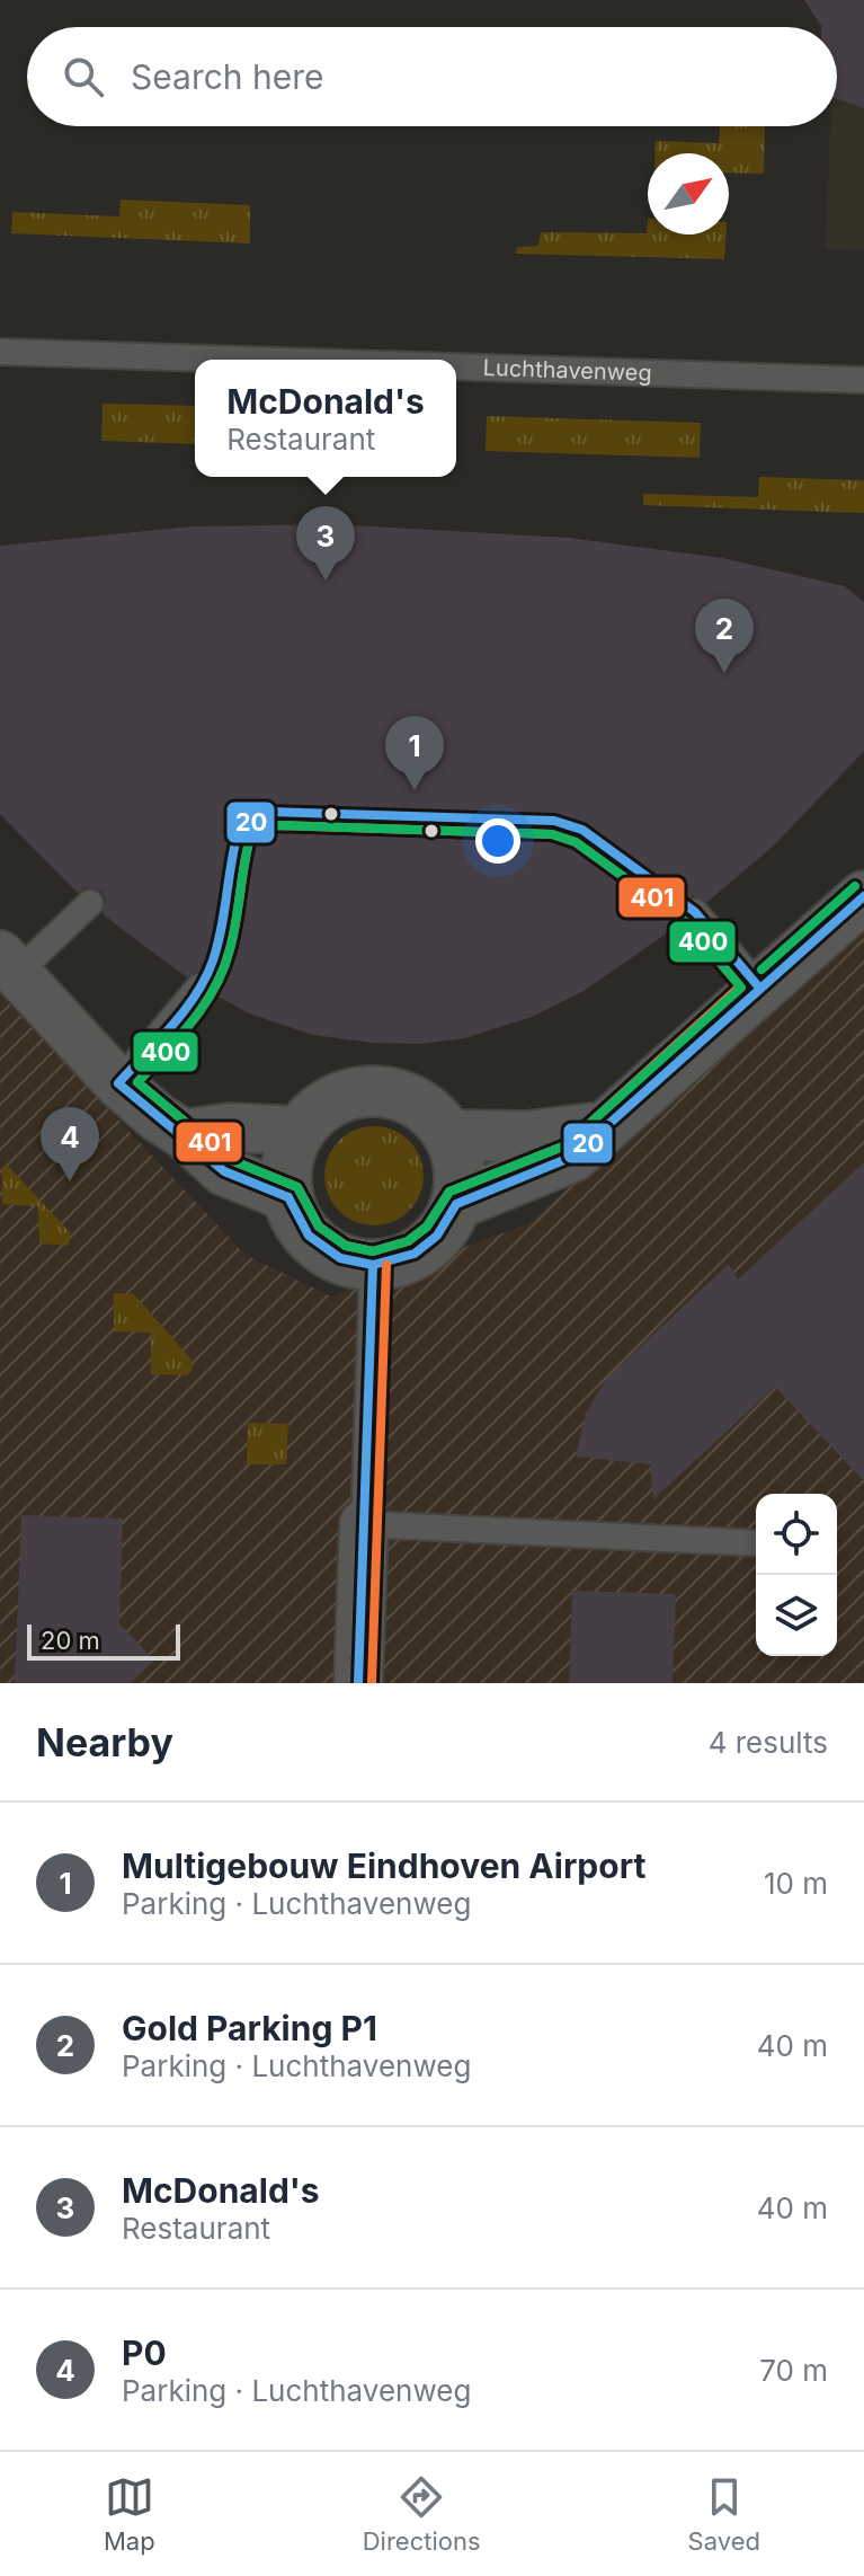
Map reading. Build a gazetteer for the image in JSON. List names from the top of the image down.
{
  "streets": {
    "lane": ["Luchthavenweg"]
  },
  "lines": ["transit line 20", "transit line 401", "transit line 400"],
  "scale_bar": "20 m",
  "north": "top right",
  "page": {
    "search": "Search here",
    "popup": ["McDonald's", "Restaurant"],
    "pins": [
      "3",
      "2",
      "1",
      "4"
    ],
    "scale": "20 m",
    "heading": ["Nearby", "4 results"],
    "list": [
      {
        "mark": "1",
        "name": "Multigebouw Eindhoven Airport",
        "note": "Parking · Luchthavenweg",
        "value": "10 m"
      },
      {
        "mark": "2",
        "name": "Gold Parking P1",
        "note": "Parking · Luchthavenweg",
        "value": "40 m"
      },
      {
        "mark": "3",
        "name": "McDonald's",
        "note": "Restaurant",
        "value": "40 m"
      },
      {
        "mark": "4",
        "name": "P0",
        "note": "Parking · Luchthavenweg",
        "value": "70 m"
      }
    ],
    "nav": ["Map", "Directions", "Saved"]
  }
}
